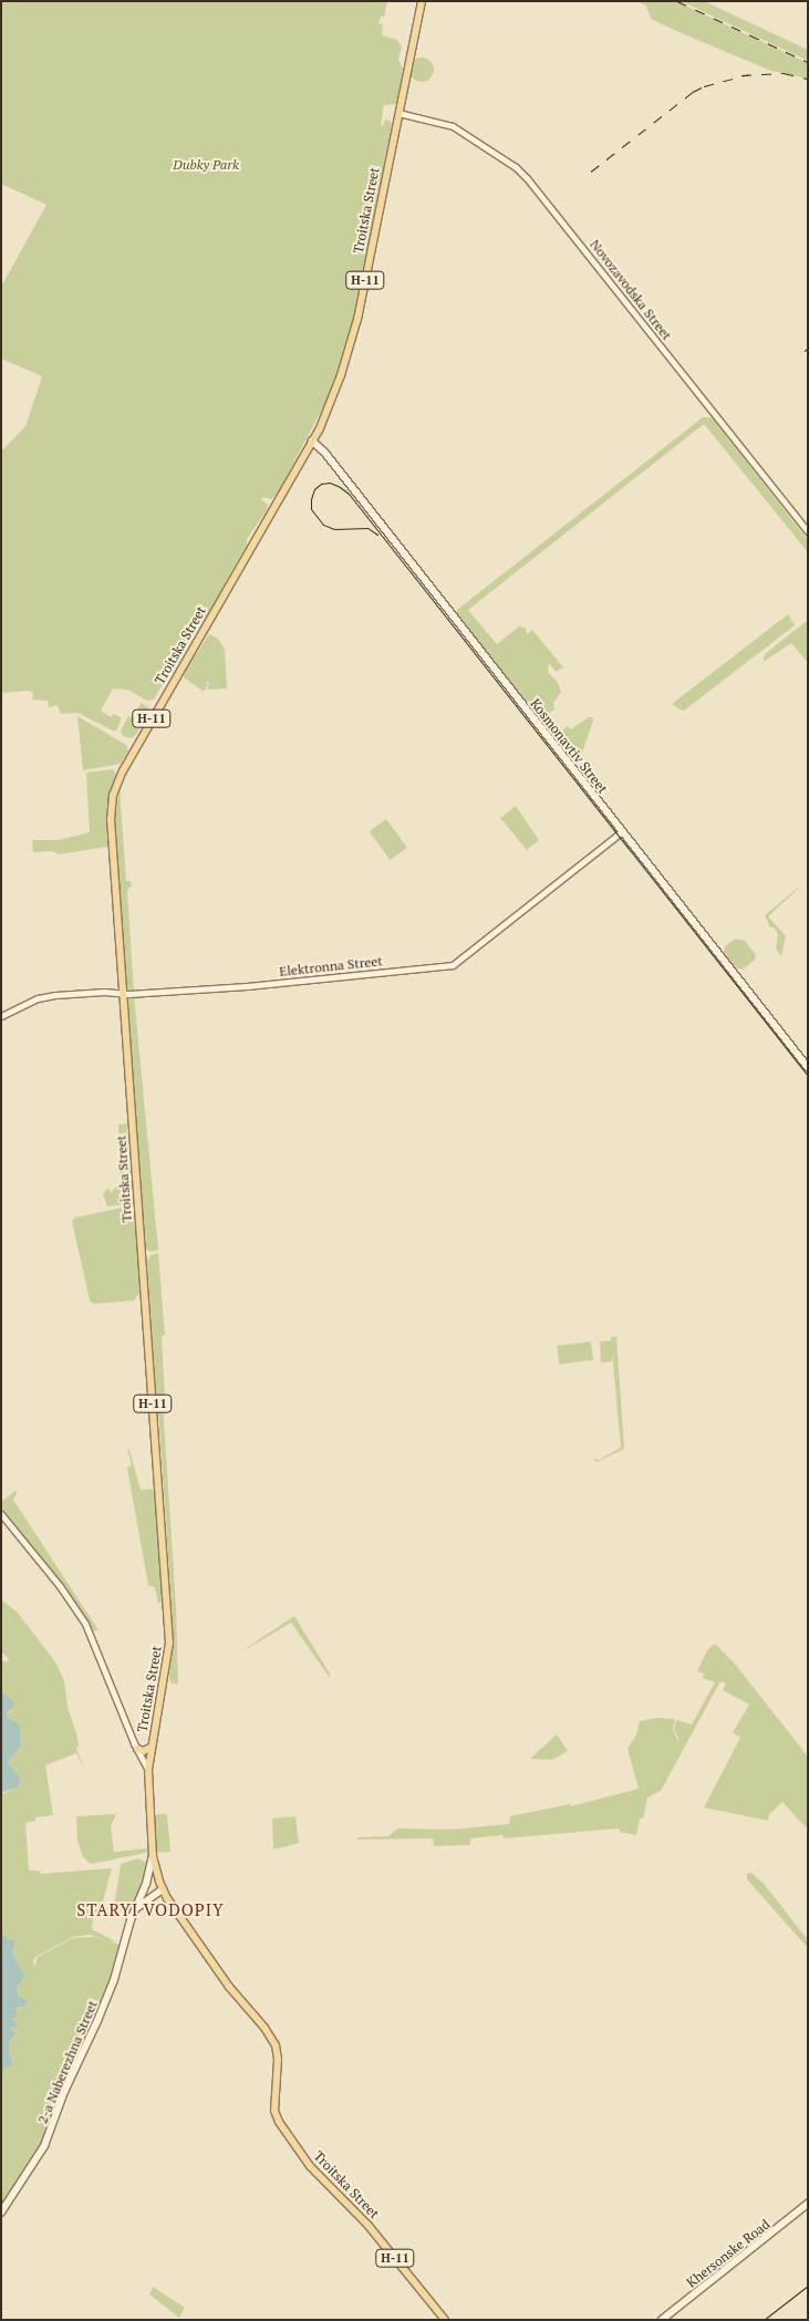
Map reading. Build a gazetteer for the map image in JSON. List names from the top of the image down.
{
  "streets": {
    "main road": [
      "Troitska Street",
      "Н-11",
      "Kosmonavtiv Street",
      "2-a Naberezhna Street",
      "Khersonske Road"
    ],
    "street": ["Novozavodska Street", "Elektronna Street"]
  },
  "crossings": [
    ["Troitska Street", "Novozavodska Street"],
    ["Troitska Street", "Kosmonavtiv Street"],
    ["Troitska Street", "Elektronna Street"],
    ["Troitska Street", "2-a Naberezhna Street"],
    ["Kosmonavtiv Street", "Elektronna Street"]
  ],
  "districts": ["STARYI VODOPIY"],
  "parks": ["Dubky Park"]
}
